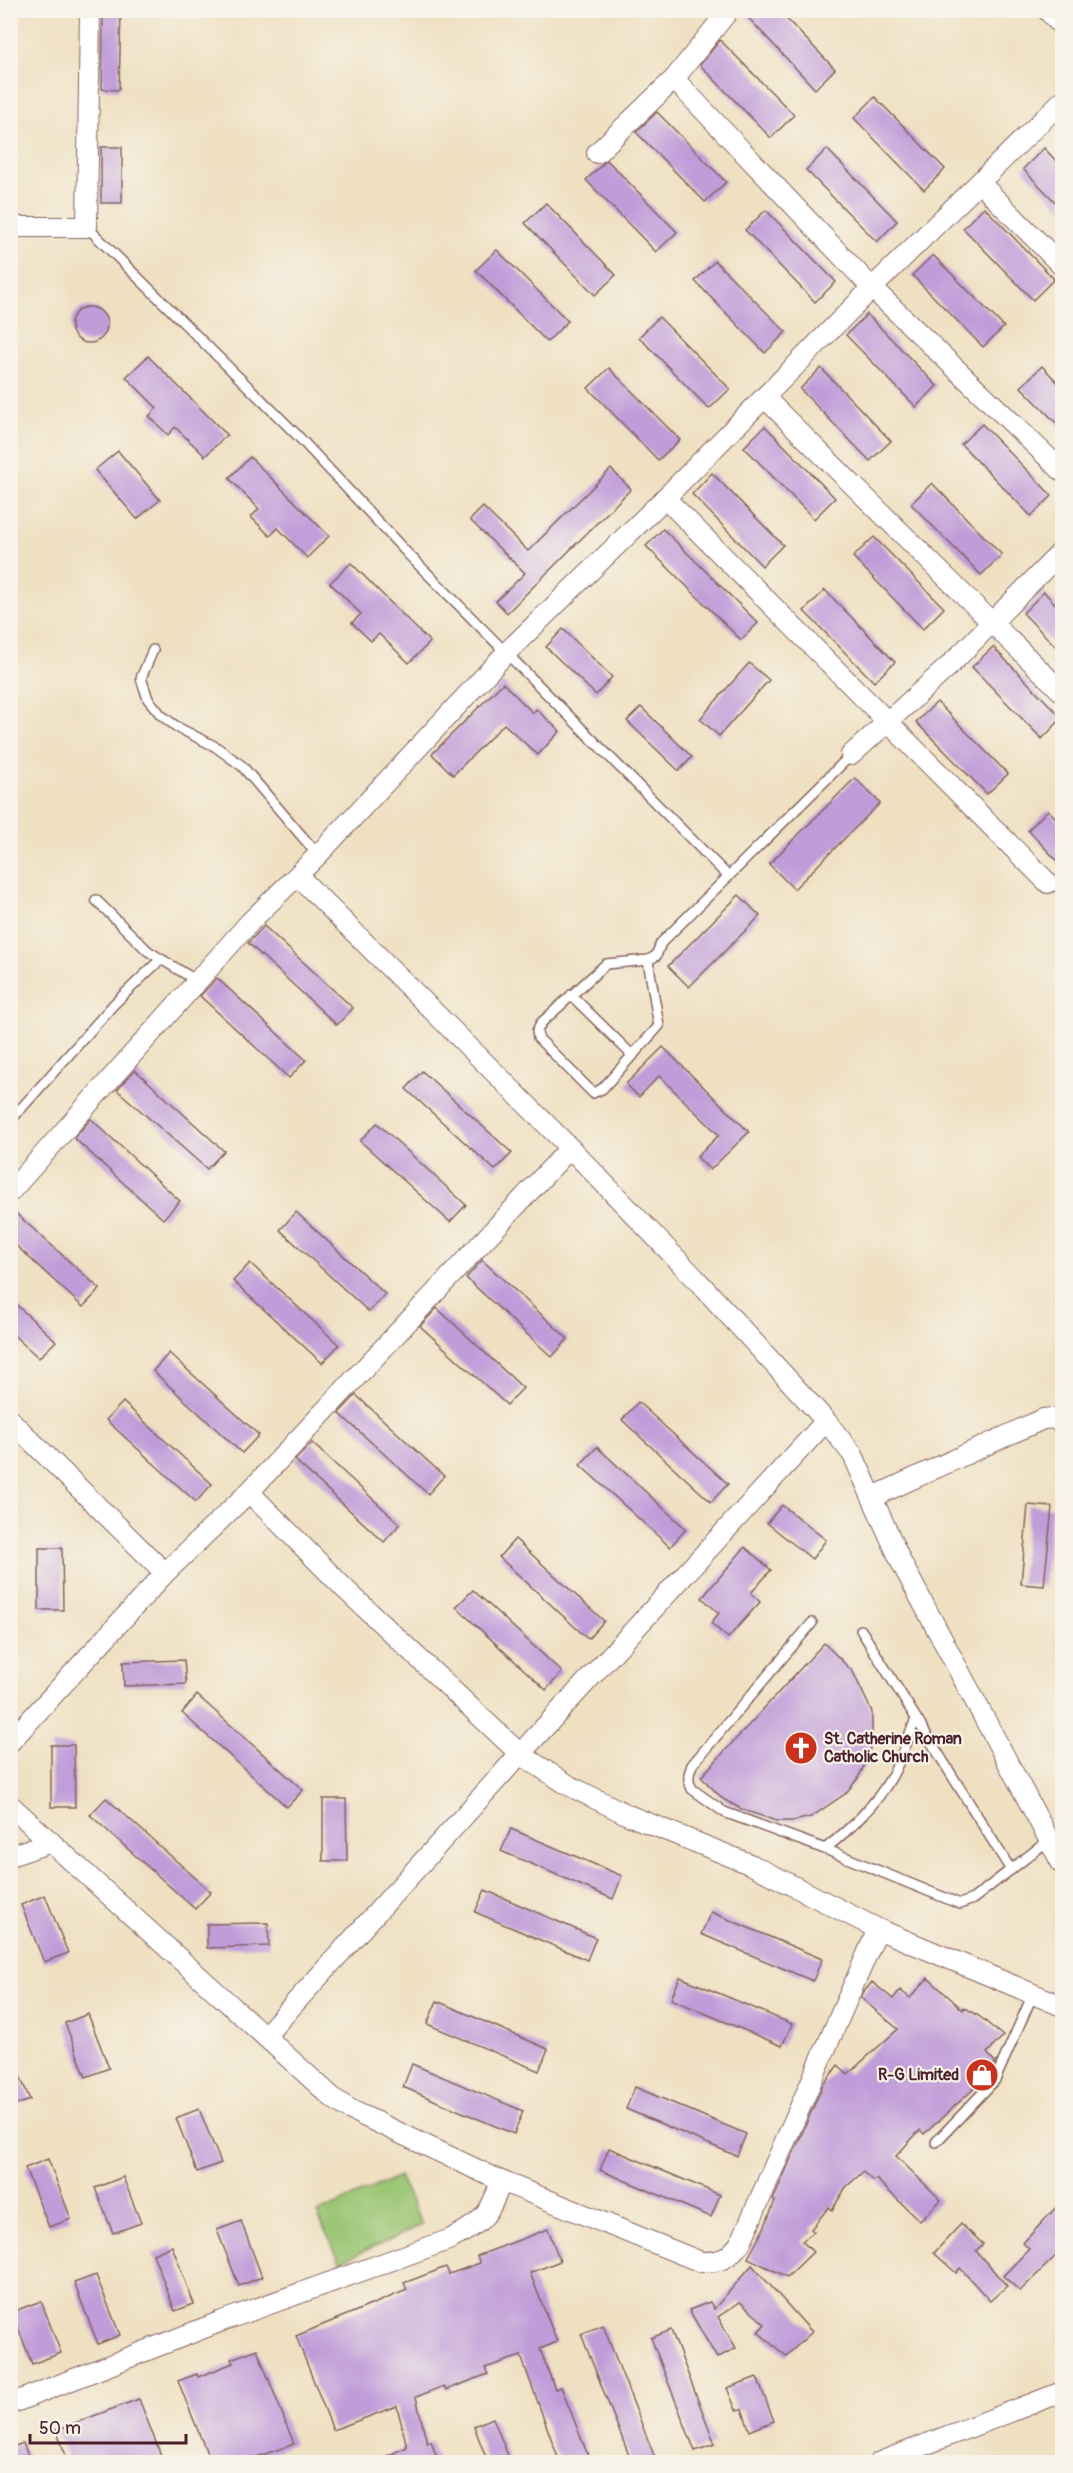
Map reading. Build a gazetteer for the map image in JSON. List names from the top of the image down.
{
  "places": {
    "church": ["St. Catherine Roman Catholic Church"],
    "shop": ["R-G Limited"]
  },
  "scale_bar": "50 m"
}
